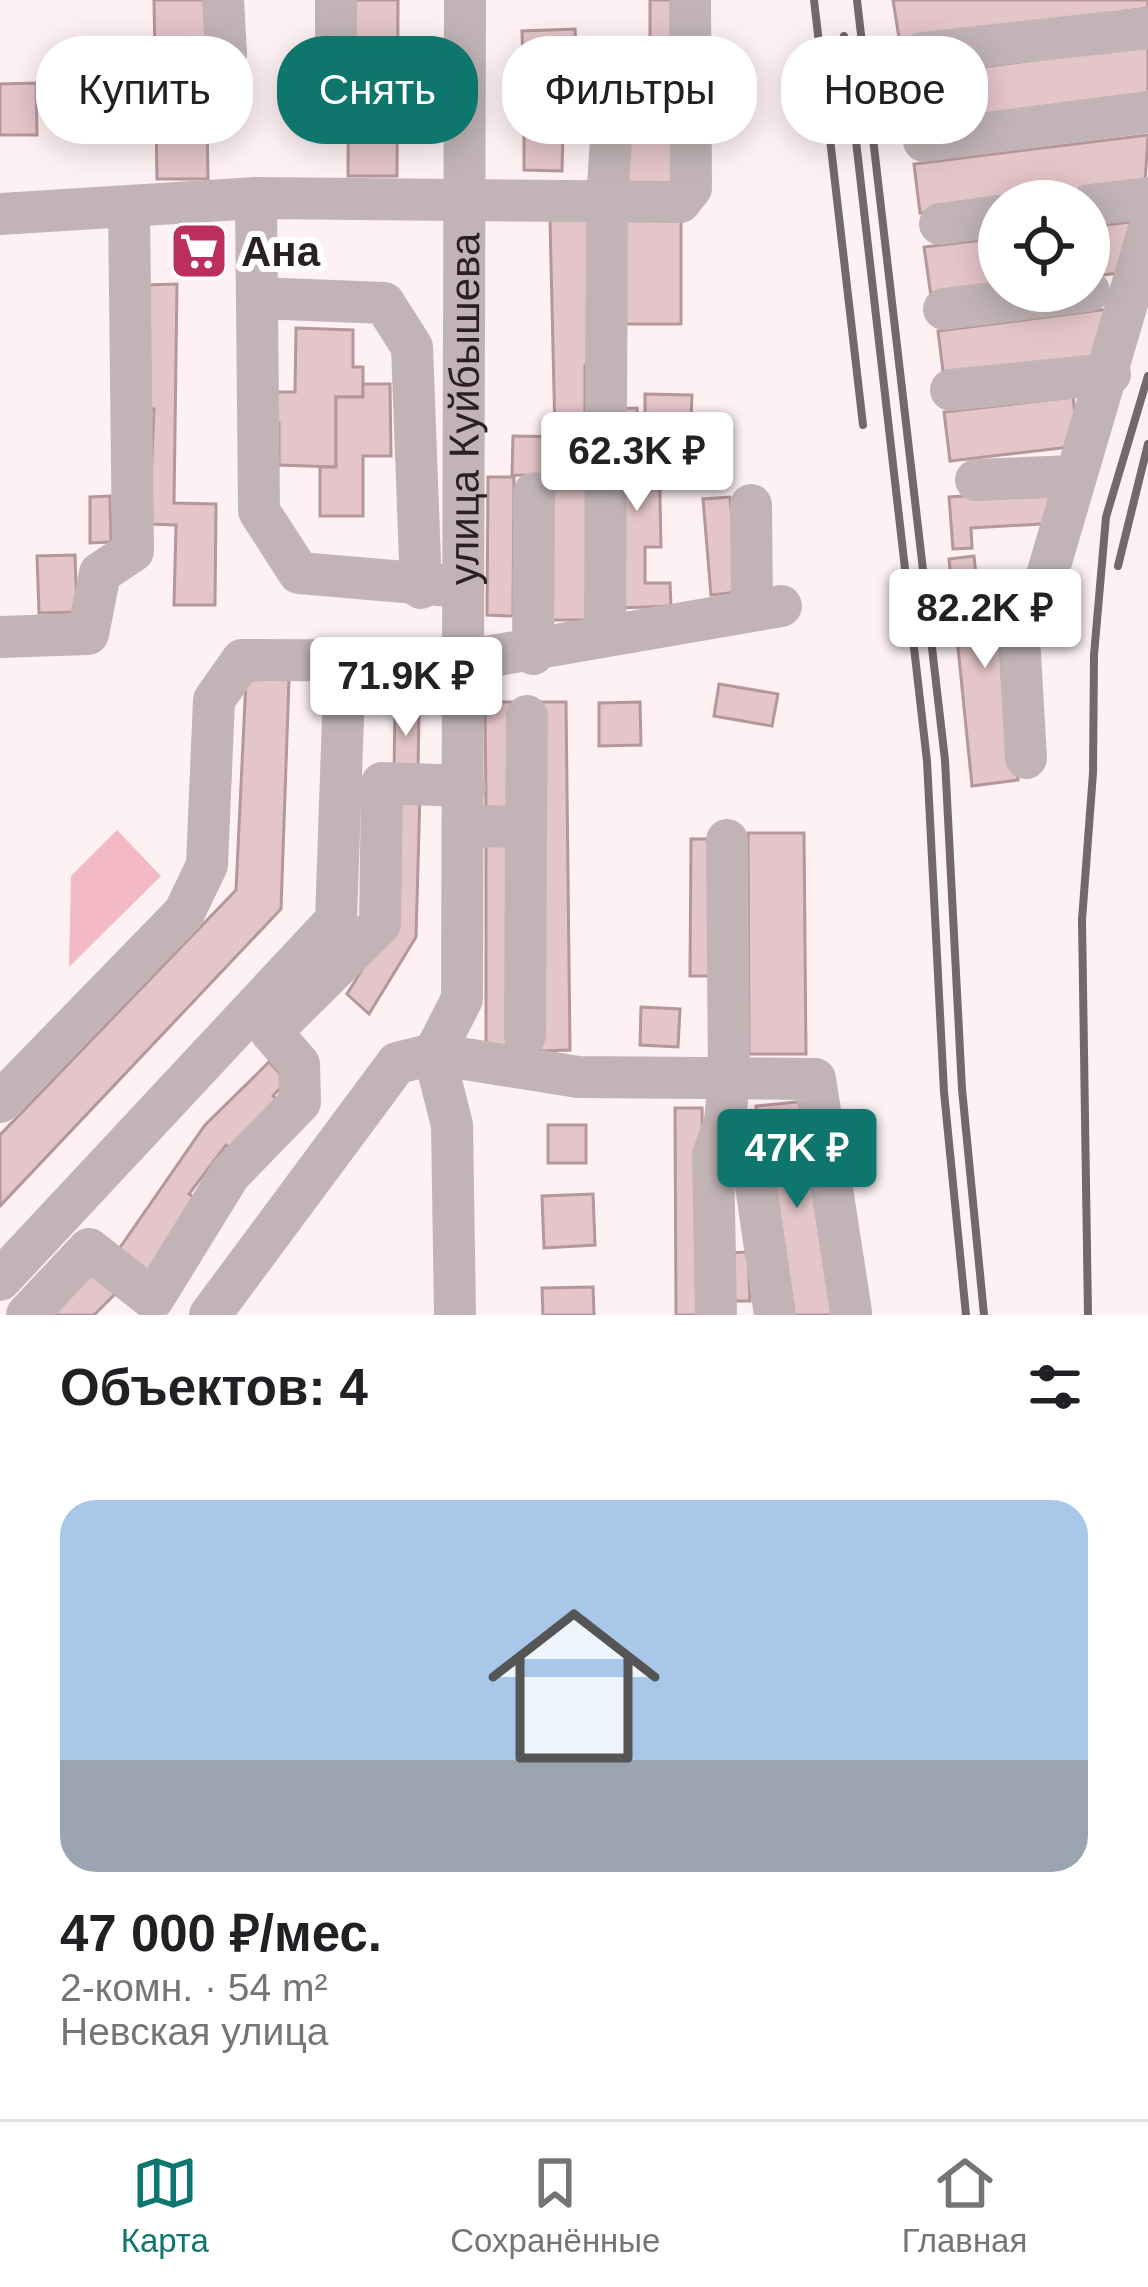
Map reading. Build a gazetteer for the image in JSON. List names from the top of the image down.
{
  "streets": {
    "street": ["улица Куйбышева"]
  },
  "places": {
    "supermarket": ["Ана"]
  },
  "page": {
    "chip": [
      "Купить",
      "Снять",
      "Фильтры",
      "Новое"
    ],
    "price": [
      "62.3K ₽",
      "82.2K ₽",
      "71.9K ₽",
      "47K ₽"
    ],
    "heading": "Объектов: 4",
    "list": [
      {
        "name": "47 000 ₽/мес.",
        "note": "2-комн. · 54 m² · Невская улица"
      }
    ],
    "tabs": ["Карта", "Сохранённые", "Главная"]
  }
}
